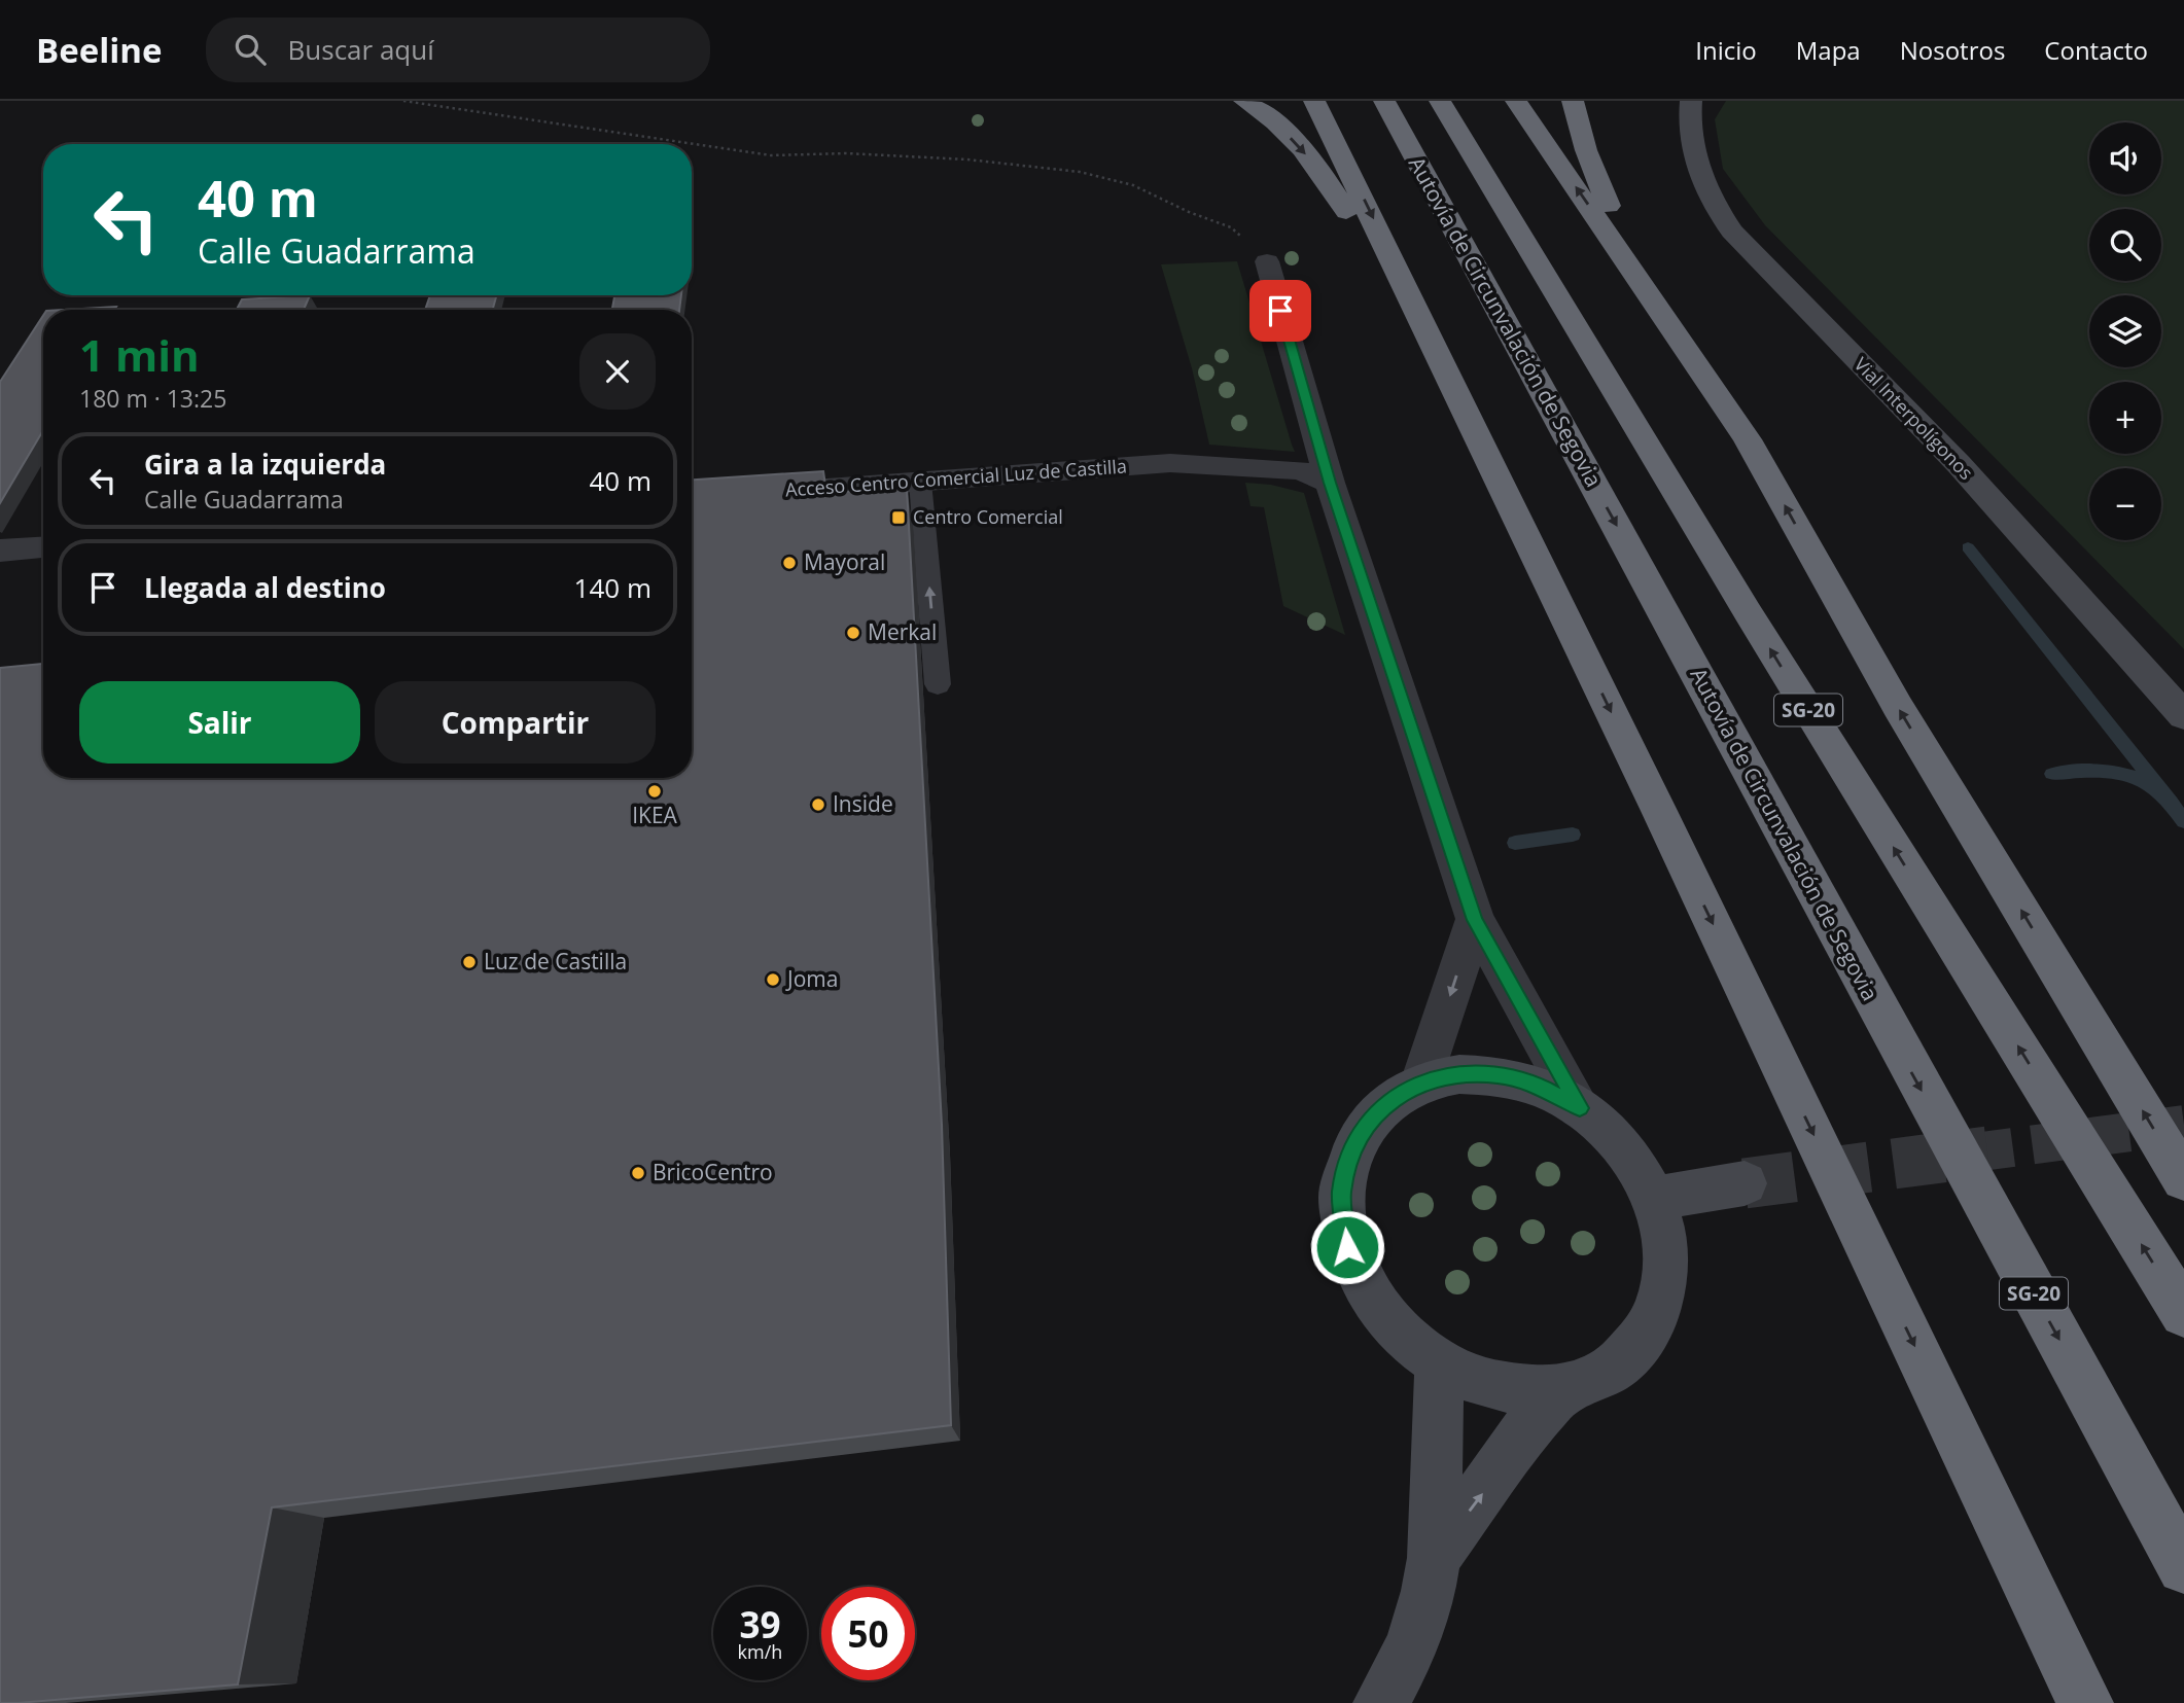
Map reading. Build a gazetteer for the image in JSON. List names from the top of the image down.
{
  "streets": {
    "highway": ["Autovía de Circunvalación de Segovia", "SG-20"],
    "main road": ["Vial Interpolígonos"],
    "street": ["Acceso Centro Comercial Luz de Castilla"]
  },
  "places": {
    "transit": ["Centro Comercial"],
    "other": [
      "Mayoral",
      "Merkal",
      "IKEA",
      "Inside",
      "Luz de Castilla",
      "Joma",
      "BricoCentro"
    ]
  },
  "page": {
    "header": "Beeline",
    "search": "Buscar aquí",
    "nav": [
      "Inicio",
      "Mapa",
      "Nosotros",
      "Contacto"
    ],
    "map_buttons": ["+", "−"],
    "turn": ["40 m", "Calle Guadarrama"],
    "heading": ["1 min", "180 m · 13:25"],
    "list": [
      {
        "name": "Gira a la izquierda",
        "note": "Calle Guadarrama",
        "value": "40 m"
      },
      {
        "name": "Llegada al destino",
        "value": "140 m"
      }
    ],
    "buttons": ["Salir", "Compartir"],
    "speed": "39 km/h",
    "limit": "50"
  }
}
